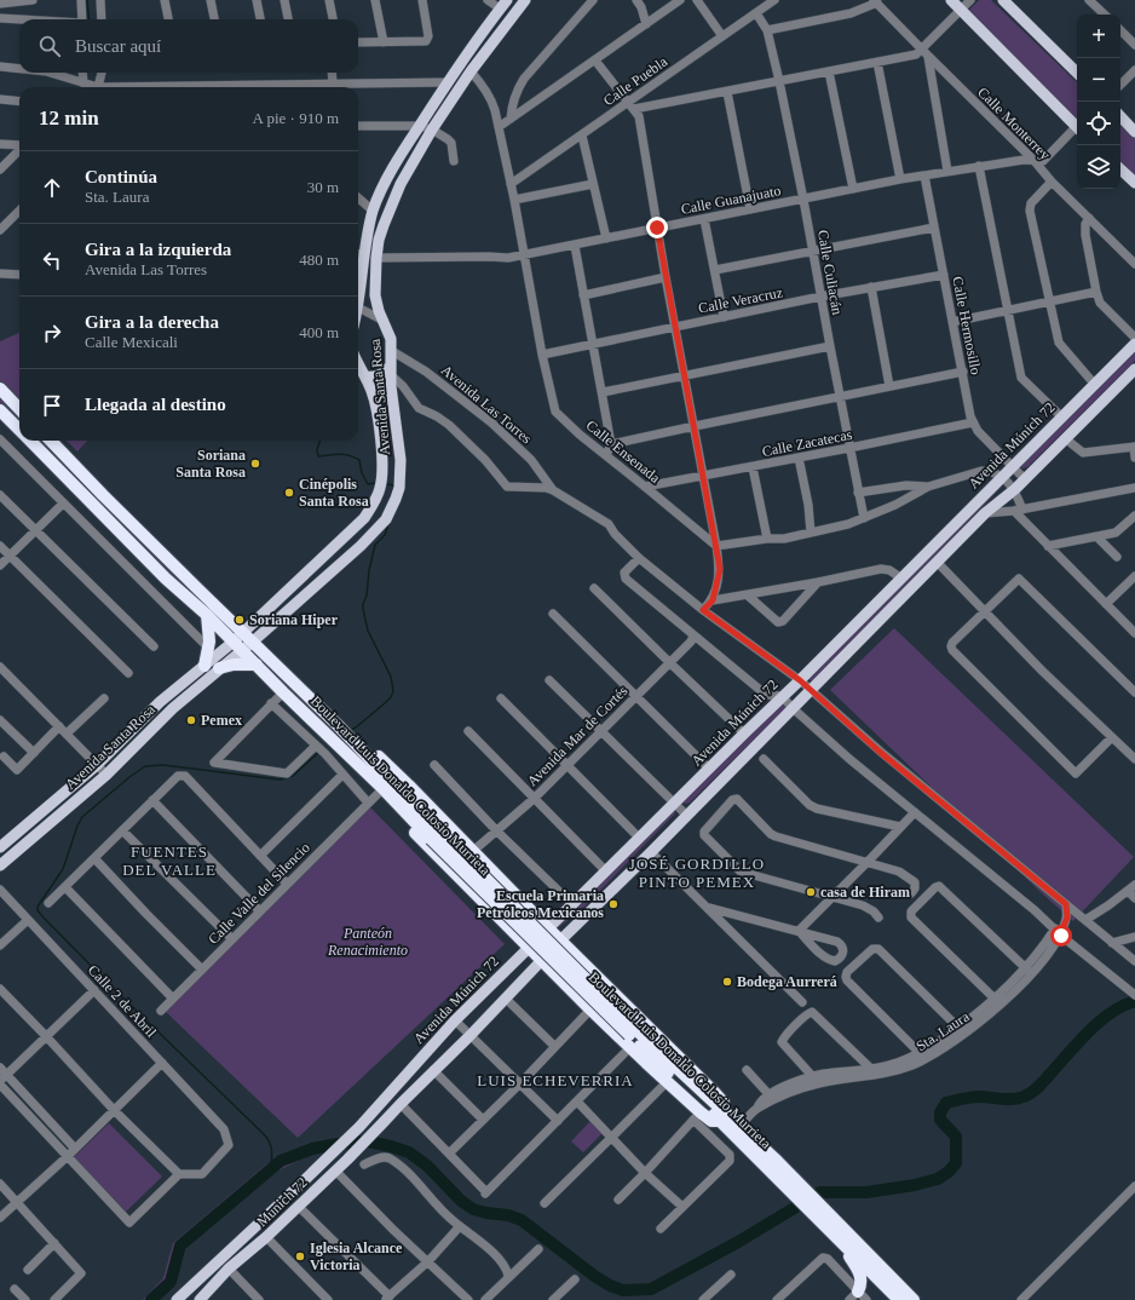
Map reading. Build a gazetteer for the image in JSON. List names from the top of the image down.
{
  "streets": {
    "highway": ["Avenida Múnich 72", "Boulevard Luis Donaldo Colosio Murrieta"],
    "main road": ["Avenida Santa Rosa", "Munich 72"],
    "street": [
      "Calle Puebla",
      "Calle Monterrey",
      "Calle Guanajuato",
      "Calle Culiacán",
      "Calle Veracruz",
      "Calle Hermosillo",
      "Avenida Las Torres",
      "Calle Zacatecas",
      "Calle Ensenada",
      "Avenida Mar de Cortés",
      "Calle Valle del Silencio",
      "Calle 2 de Abril",
      "Sta. Laura"
    ]
  },
  "crossings": [
    ["Calle Puebla", "Calle Culiacán"],
    ["Calle Puebla", "Calle Ensenada"],
    ["Calle Monterrey", "Calle Guanajuato"],
    ["Calle Guanajuato", "Calle Culiacán"],
    ["Calle Guanajuato", "Calle Hermosillo"],
    ["Calle Guanajuato", "Avenida Santa Rosa"],
    ["Calle Guanajuato", "Calle Ensenada"],
    ["Calle Culiacán", "Calle Veracruz"],
    ["Calle Culiacán", "Calle Zacatecas"],
    ["Calle Veracruz", "Calle Hermosillo"],
    ["Calle Veracruz", "Calle Ensenada"],
    ["Calle Hermosillo", "Calle Zacatecas"],
    ["Calle Hermosillo", "Avenida Múnich 72"],
    ["Avenida Santa Rosa", "Avenida Las Torres"],
    ["Avenida Santa Rosa", "Calle Ensenada"],
    ["Avenida Santa Rosa", "Boulevard Luis Donaldo Colosio Murrieta"],
    ["Avenida Las Torres", "Avenida Múnich 72"],
    ["Avenida Las Torres", "Sta. Laura"],
    ["Calle Zacatecas", "Calle Ensenada"],
    ["Avenida Múnich 72", "Munich 72"],
    ["Boulevard Luis Donaldo Colosio Murrieta", "Sta. Laura"]
  ],
  "districts": ["FUENTES DEL VALLE", "JOSÉ GORDILLO PINTO PEMEX", "LUIS ECHEVERRIA"],
  "parks": ["Panteón Renacimiento"],
  "places": [
    "Soriana Santa Rosa",
    "Cinépolis Santa Rosa",
    "Soriana Hiper",
    "Pemex",
    "casa de Hiram",
    "Escuela Primaria Petróleos Mexicanos",
    "Bodega Aurrerá",
    "Iglesia Alcance Victoria"
  ],
  "page": {
    "map_buttons": ["+", "−"],
    "search": "Buscar aquí",
    "heading": ["12 min", "A pie · 910 m"],
    "list": [
      ["Continúa", "Sta. Laura", "30 m"],
      ["Gira a la izquierda", "Avenida Las Torres", "480 m"],
      ["Gira a la derecha", "Calle Mexicali", "400 m"],
      "Llegada al destino"
    ]
  }
}
